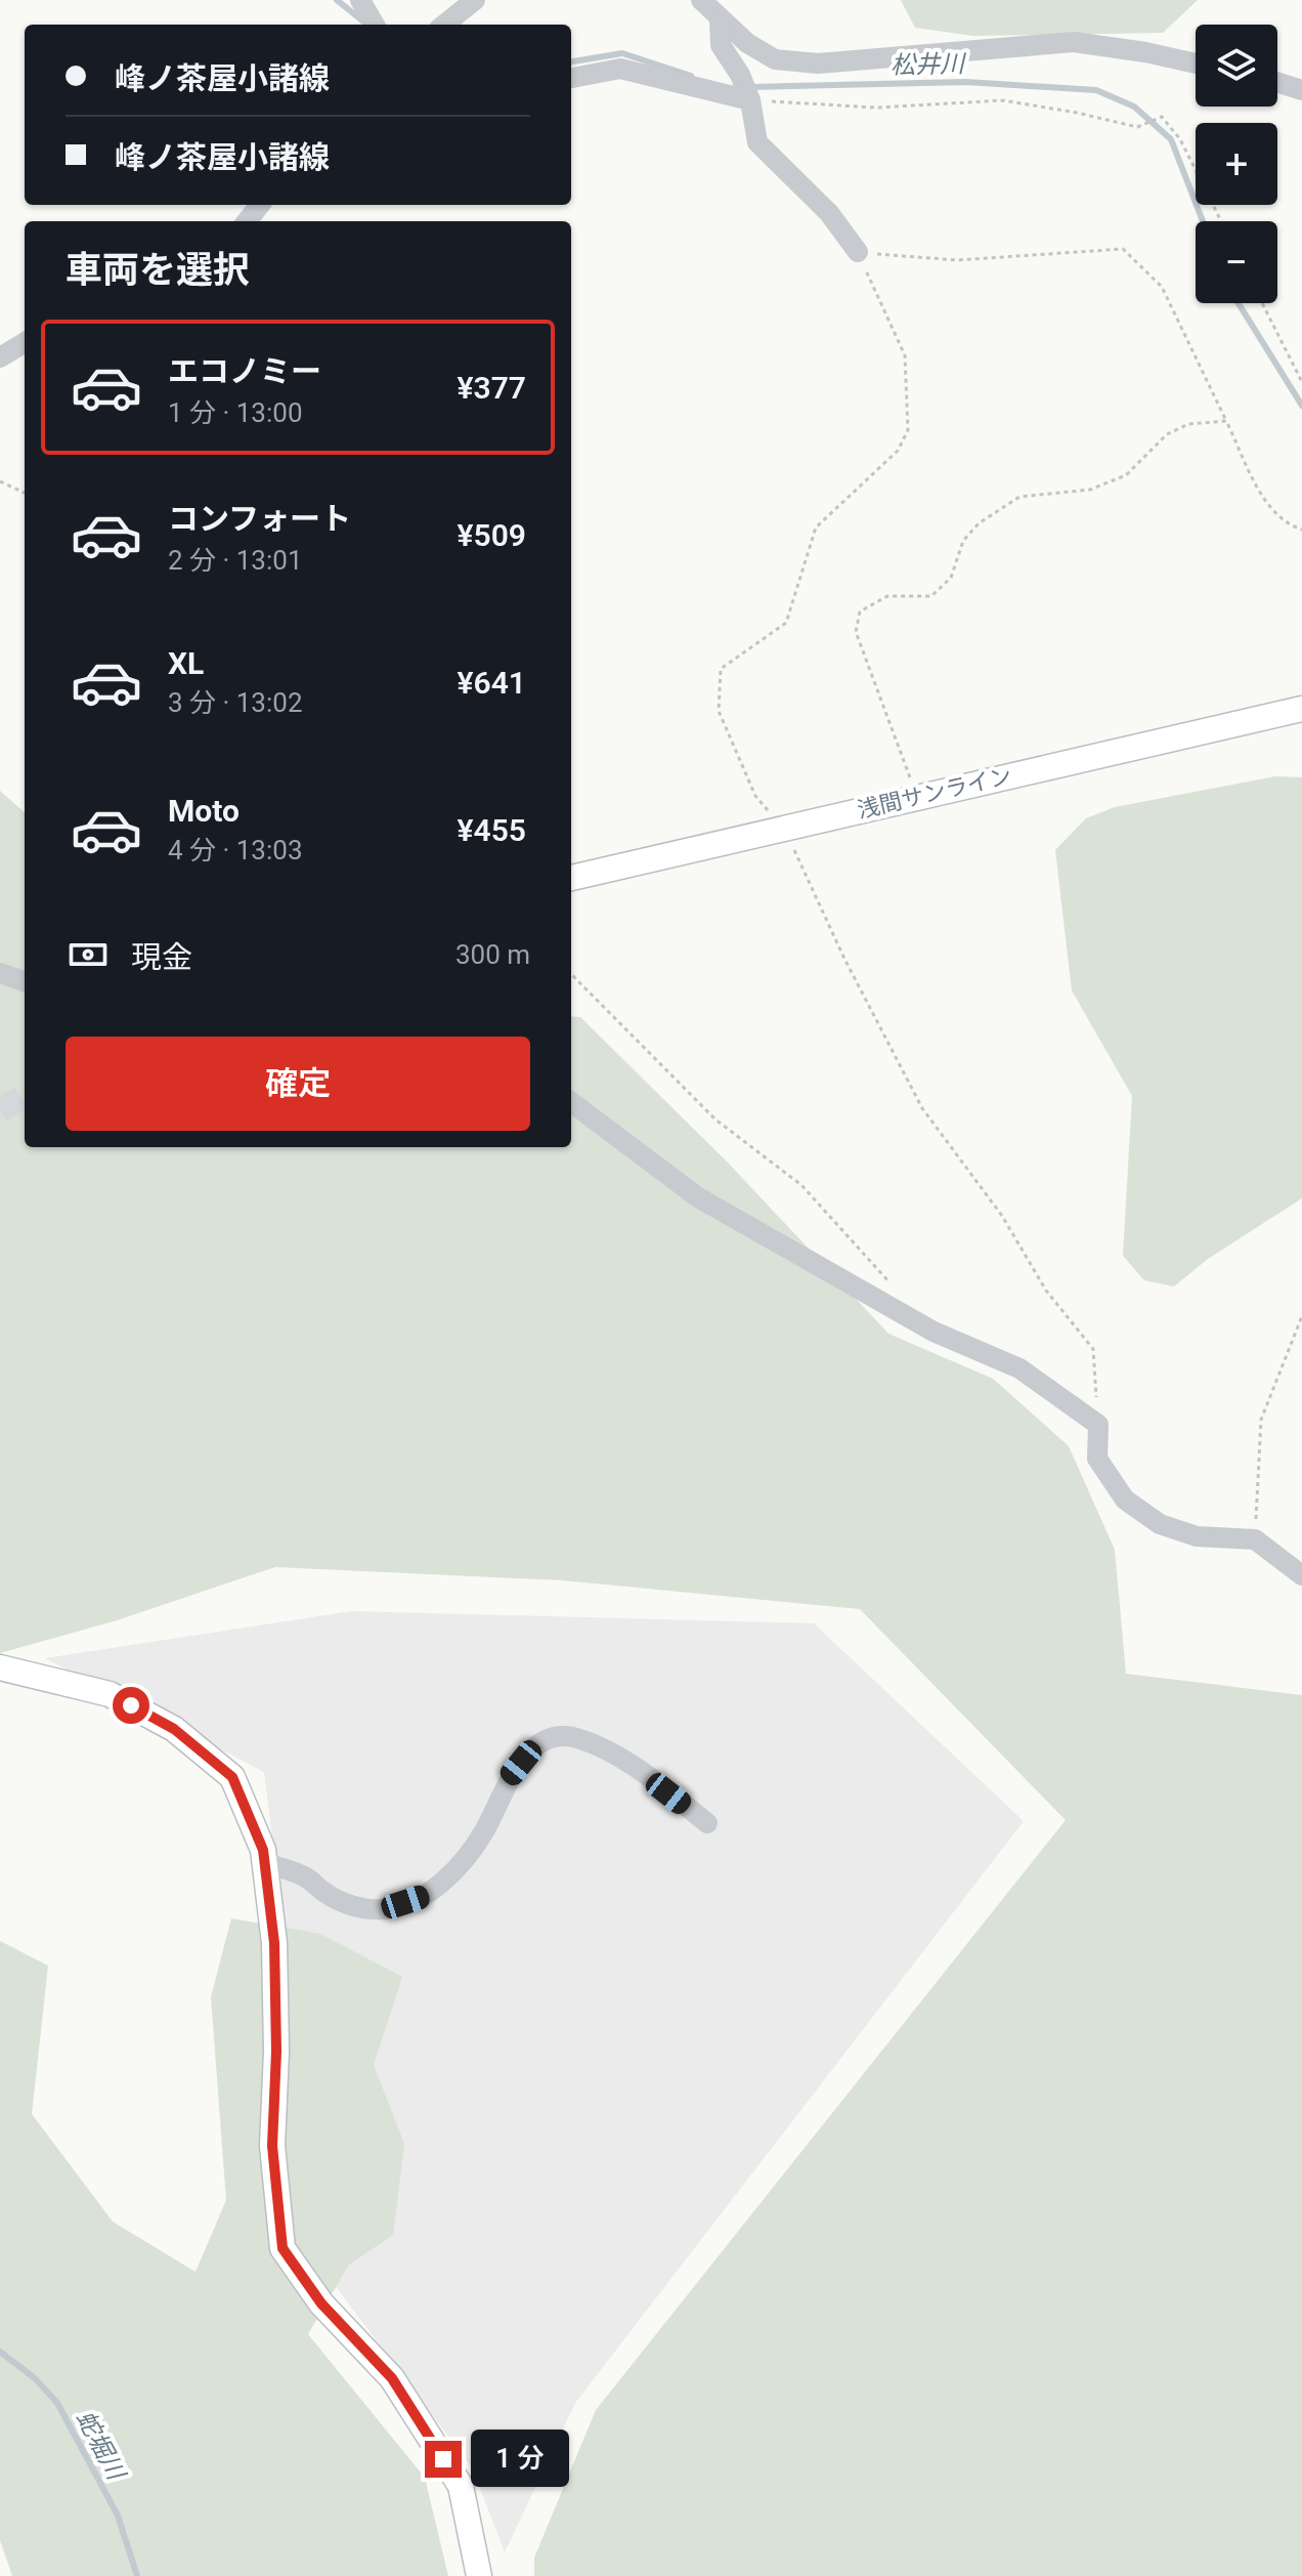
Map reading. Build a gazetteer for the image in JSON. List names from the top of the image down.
{
  "streets": {
    "main road": ["浅間サンライン"]
  },
  "water": ["松井川", "蛇堀川"],
  "page": {
    "map_buttons": ["+", "−"],
    "banner": ["峰ノ茶屋小諸線", "峰ノ茶屋小諸線"],
    "heading": "車両を選択",
    "list": [
      {
        "name": "エコノミー",
        "note": "1 分 · 13:00",
        "value": "¥377"
      },
      {
        "name": "コンフォート",
        "note": "2 分 · 13:01",
        "value": "¥509"
      },
      {
        "name": "XL",
        "note": "3 分 · 13:02",
        "value": "¥641"
      },
      {
        "name": "Moto",
        "note": "4 分 · 13:03",
        "value": "¥455"
      }
    ],
    "pay": ["現金", "300 m"],
    "buttons": "確定",
    "bubble": "1 分"
  }
}
